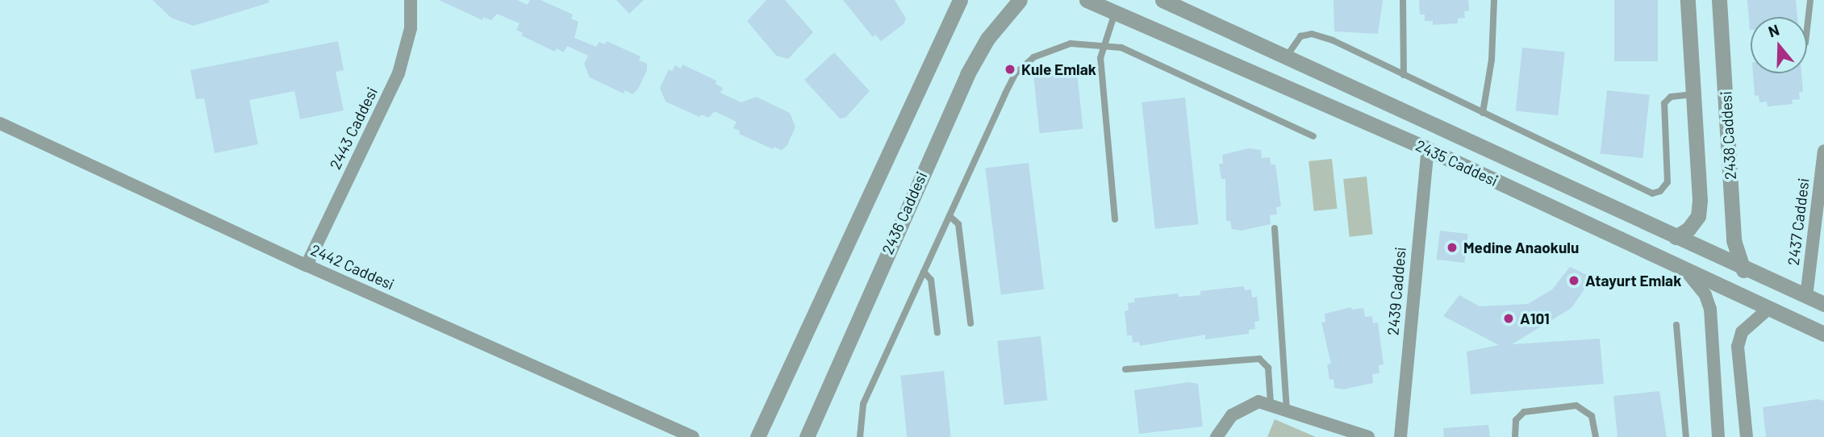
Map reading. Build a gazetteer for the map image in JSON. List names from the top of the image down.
{
  "streets": {
    "street": [
      "2443 Caddesi",
      "2438 Caddesi",
      "2435 Caddesi",
      "2436 Caddesi",
      "2437 Caddesi",
      "2442 Caddesi",
      "2439 Caddesi"
    ]
  },
  "crossings": [
    ["2443 Caddesi", "2442 Caddesi"],
    ["2438 Caddesi", "2435 Caddesi"],
    ["2435 Caddesi", "2437 Caddesi"],
    ["2435 Caddesi", "2439 Caddesi"]
  ],
  "places": [
    "Kule Emlak",
    "Medine Anaokulu",
    "Atayurt Emlak",
    "A101"
  ],
  "north": "top"
}
